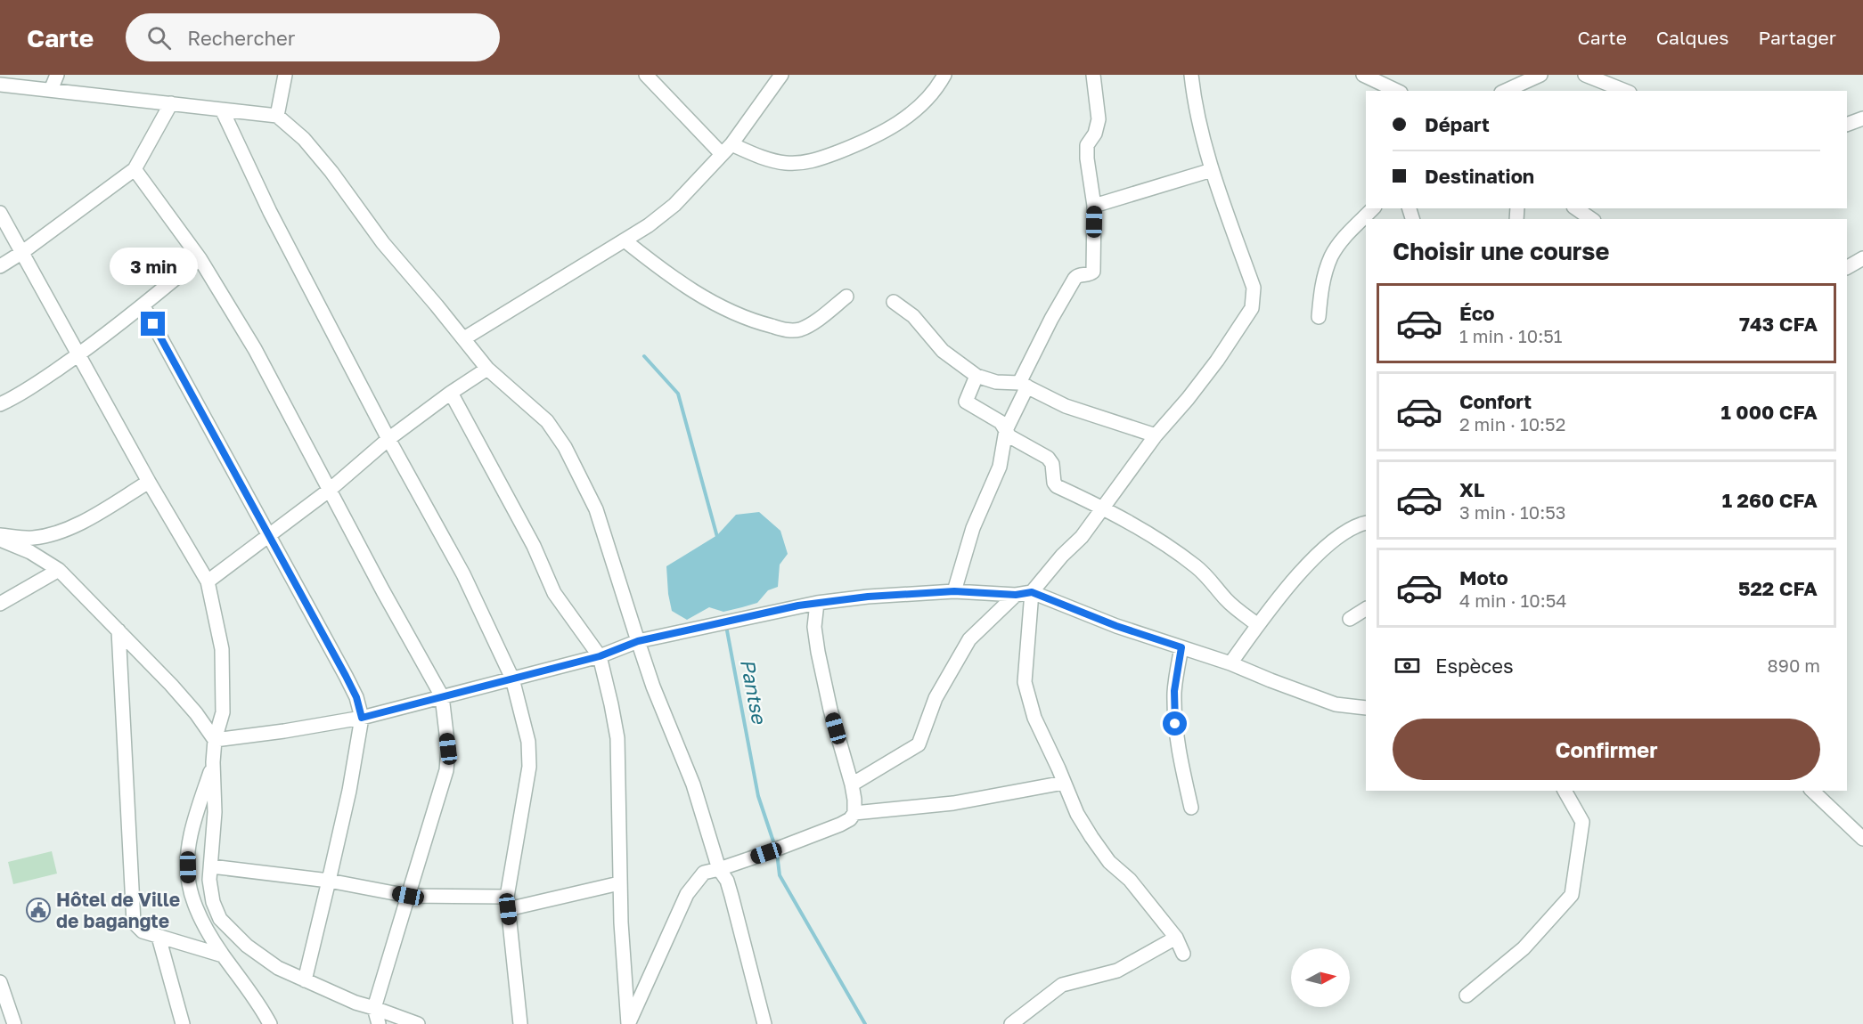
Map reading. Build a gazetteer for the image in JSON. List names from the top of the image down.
{
  "water": ["Pantse"],
  "places": {
    "public building": ["Hôtel de Ville de bagangte"]
  },
  "north": "right",
  "page": {
    "header": "Carte",
    "search": "Rechercher",
    "nav": ["Carte", "Calques", "Partager"],
    "banner": ["Départ", "Destination"],
    "heading": "Choisir une course",
    "bubble": "3 min",
    "list": [
      {
        "name": "Éco",
        "note": "1 min · 10:51",
        "value": "743 CFA"
      },
      {
        "name": "Confort",
        "note": "2 min · 10:52",
        "value": "1 000 CFA"
      },
      {
        "name": "XL",
        "note": "3 min · 10:53",
        "value": "1 260 CFA"
      },
      {
        "name": "Moto",
        "note": "4 min · 10:54",
        "value": "522 CFA"
      }
    ],
    "pay": ["Espèces", "890 m"],
    "buttons": "Confirmer"
  }
}
